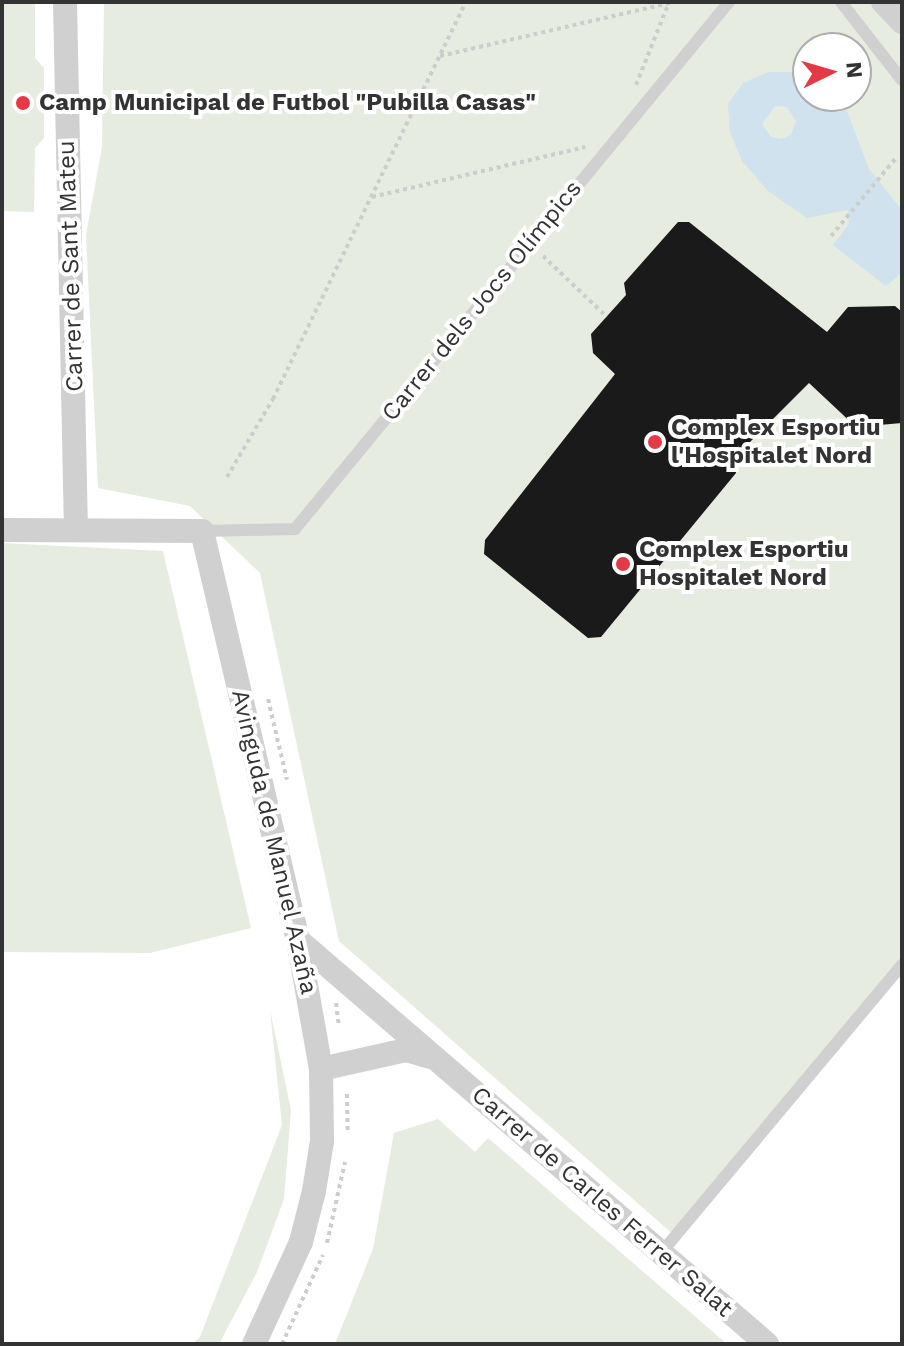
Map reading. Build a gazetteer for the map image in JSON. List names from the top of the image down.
{
  "streets": {
    "street": ["Carrer de Sant Mateu", "Avinguda de Manuel Azaña", "Carrer de Carles Ferrer Salat"],
    "lane": ["Carrer dels Jocs Olímpics"]
  },
  "crossings": [
    ["Carrer dels Jocs Olímpics", "Avinguda de Manuel Azaña"],
    ["Avinguda de Manuel Azaña", "Carrer de Carles Ferrer Salat"]
  ],
  "places": ["Camp Municipal de Futbol \"Pubilla Casas\"", "Complex Esportiu l'Hospitalet Nord", "Complex Esportiu Hospitalet Nord"],
  "north": "right"
}
